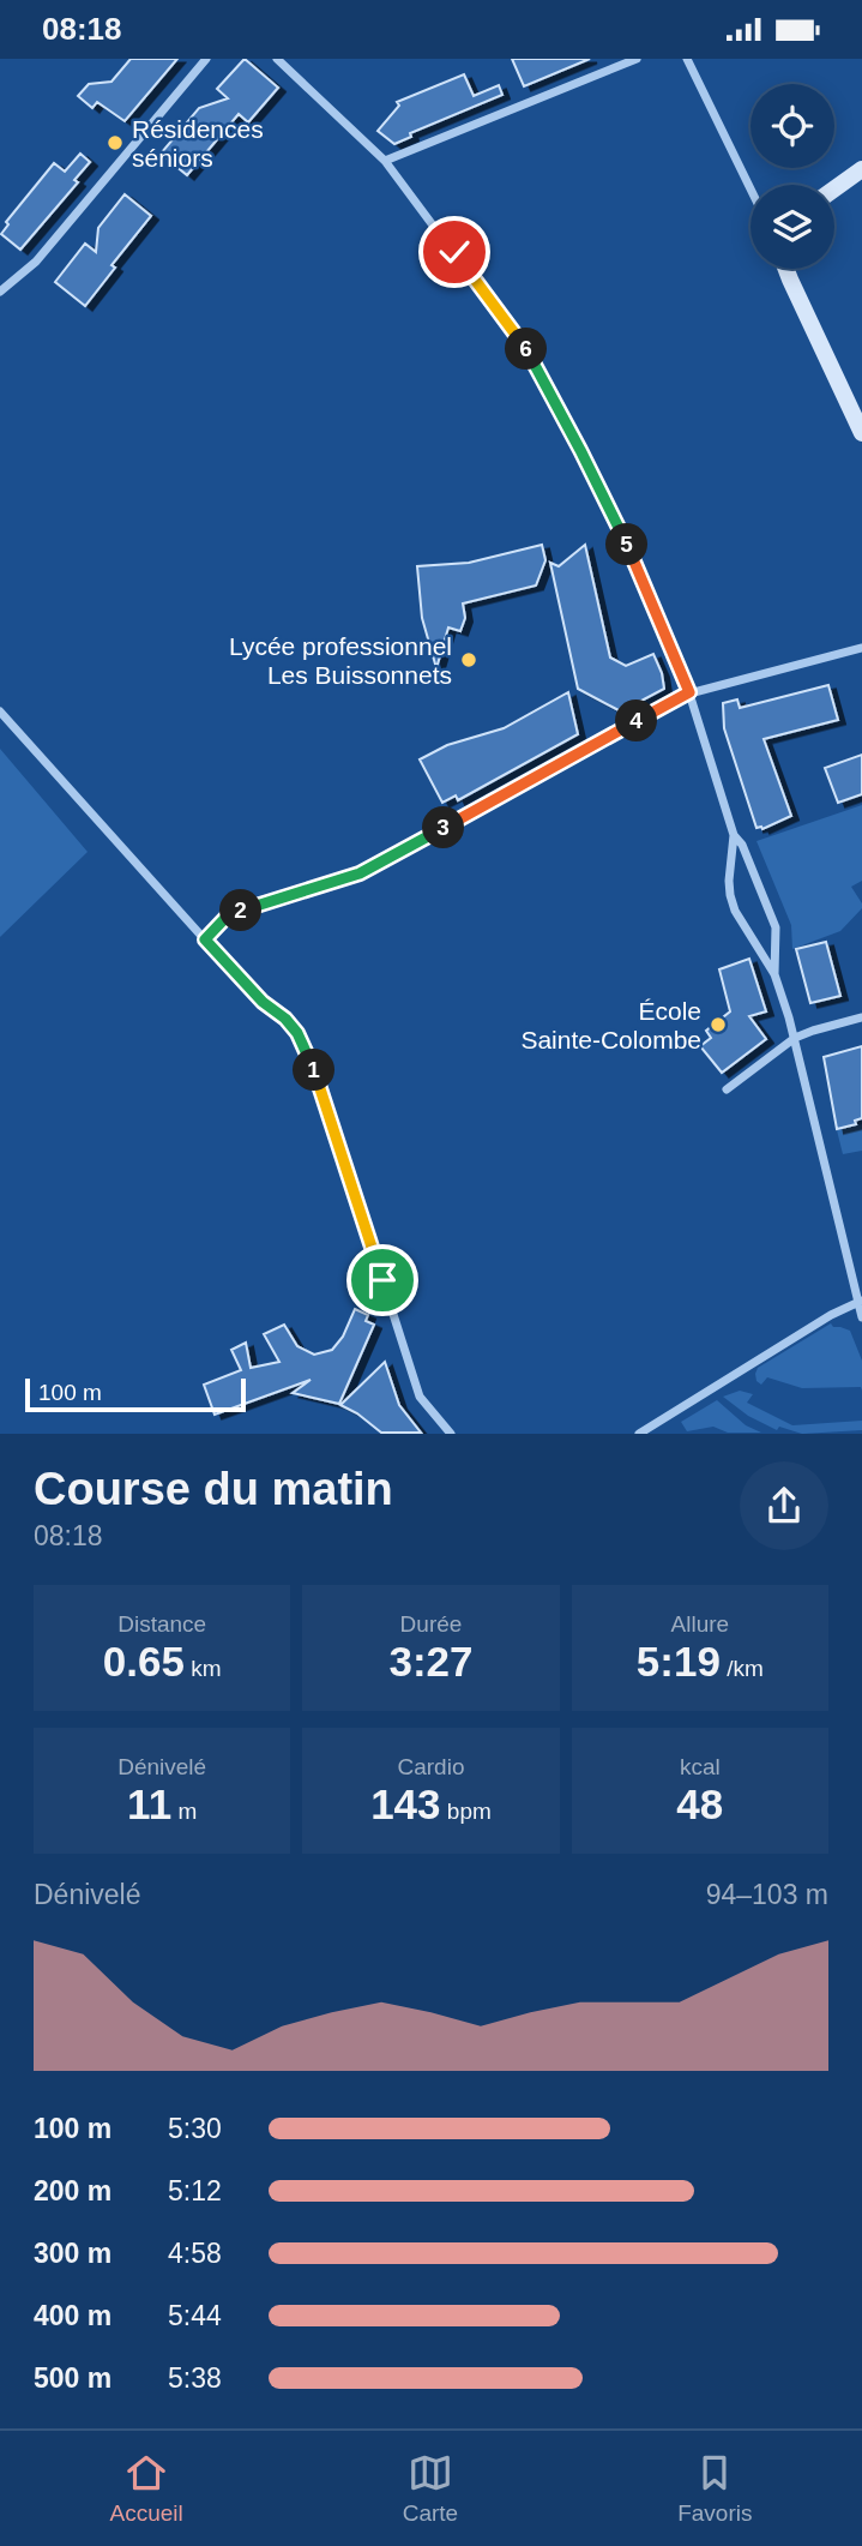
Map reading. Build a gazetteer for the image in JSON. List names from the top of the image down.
{
  "places": ["Résidences séniors", "Lycée professionnel Les Buissonnets", "École Sainte-Colombe"],
  "scale_bar": "100 m",
  "page": {
    "status": "08:18",
    "pins": [
      "6",
      "5",
      "4",
      "3",
      "2",
      "1"
    ],
    "scale": "100 m",
    "heading": ["Course du matin", "08:18"],
    "stats": [
      ["Distance", "0.65 km"],
      ["Durée", "3:27"],
      ["Allure", "5:19 /km"],
      ["Dénivelé", "11 m"],
      ["Cardio", "143 bpm"],
      ["kcal", "48"]
    ],
    "chart": ["Dénivelé", "94–103 m"],
    "list": [
      {
        "name": "100 m",
        "note": "5:30"
      },
      {
        "name": "200 m",
        "note": "5:12"
      },
      {
        "name": "300 m",
        "note": "4:58"
      },
      {
        "name": "400 m",
        "note": "5:44"
      },
      {
        "name": "500 m",
        "note": "5:38"
      }
    ],
    "tabs": ["Accueil", "Carte", "Favoris"]
  }
}
